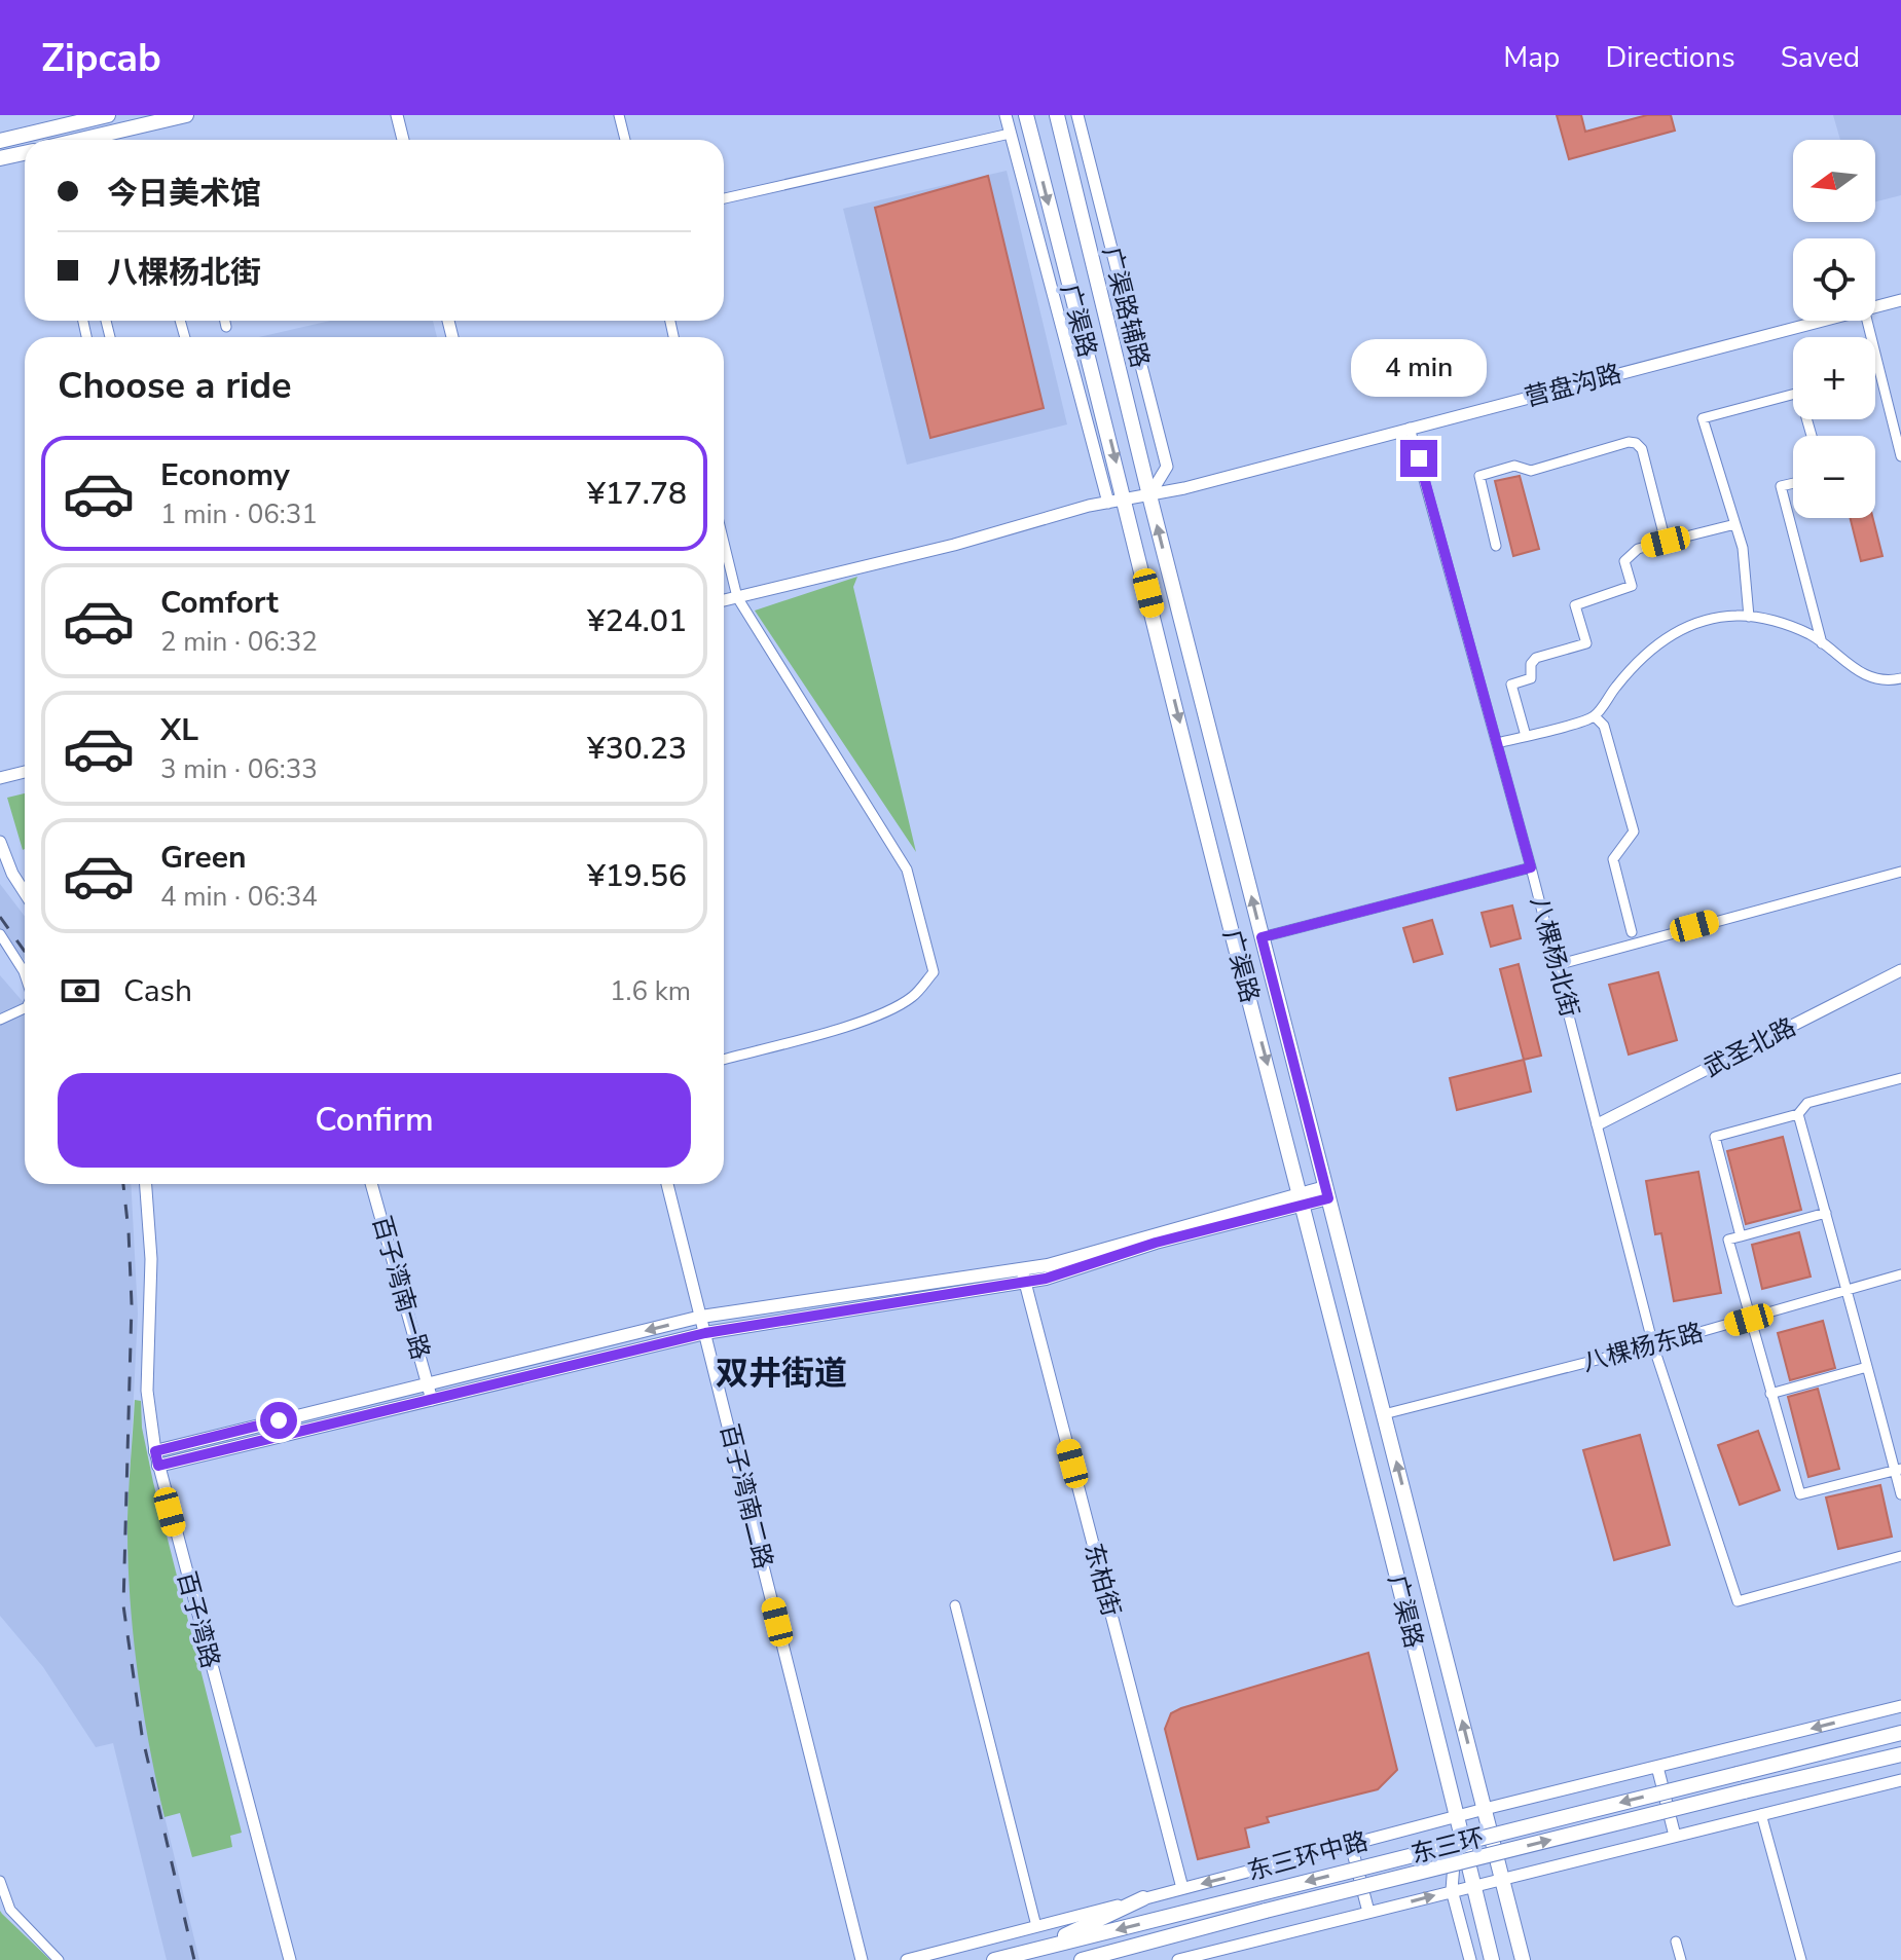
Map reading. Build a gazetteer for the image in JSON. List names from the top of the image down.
{
  "streets": {
    "main road": ["广渠路", "东三环"],
    "street": [
      "广渠路辅路",
      "营盘沟路",
      "八棵杨北街",
      "武圣北路",
      "百子湾南一路",
      "八棵杨东路",
      "百子湾南二路",
      "东柏街",
      "百子湾路",
      "东三环中路"
    ]
  },
  "crossings": [
    ["广渠路辅路", "广渠路"],
    ["广渠路辅路", "营盘沟路"],
    ["广渠路", "营盘沟路"],
    ["广渠路", "八棵杨东路"],
    ["广渠路", "东三环中路"],
    ["营盘沟路", "八棵杨北街"],
    ["八棵杨北街", "武圣北路"],
    ["八棵杨北街", "八棵杨东路"],
    ["东柏街", "东三环中路"]
  ],
  "districts": ["双井街道"],
  "north": "left",
  "page": {
    "header": "Zipcab",
    "nav": ["Map", "Directions", "Saved"],
    "map_buttons": ["+", "−"],
    "banner": ["今日美术馆", "八棵杨北街"],
    "heading": "Choose a ride",
    "bubble": "4 min",
    "list": [
      {
        "name": "Economy",
        "note": "1 min · 06:31",
        "value": "¥17.78"
      },
      {
        "name": "Comfort",
        "note": "2 min · 06:32",
        "value": "¥24.01"
      },
      {
        "name": "XL",
        "note": "3 min · 06:33",
        "value": "¥30.23"
      },
      {
        "name": "Green",
        "note": "4 min · 06:34",
        "value": "¥19.56"
      }
    ],
    "pay": ["Cash", "1.6 km"],
    "buttons": "Confirm"
  }
}
